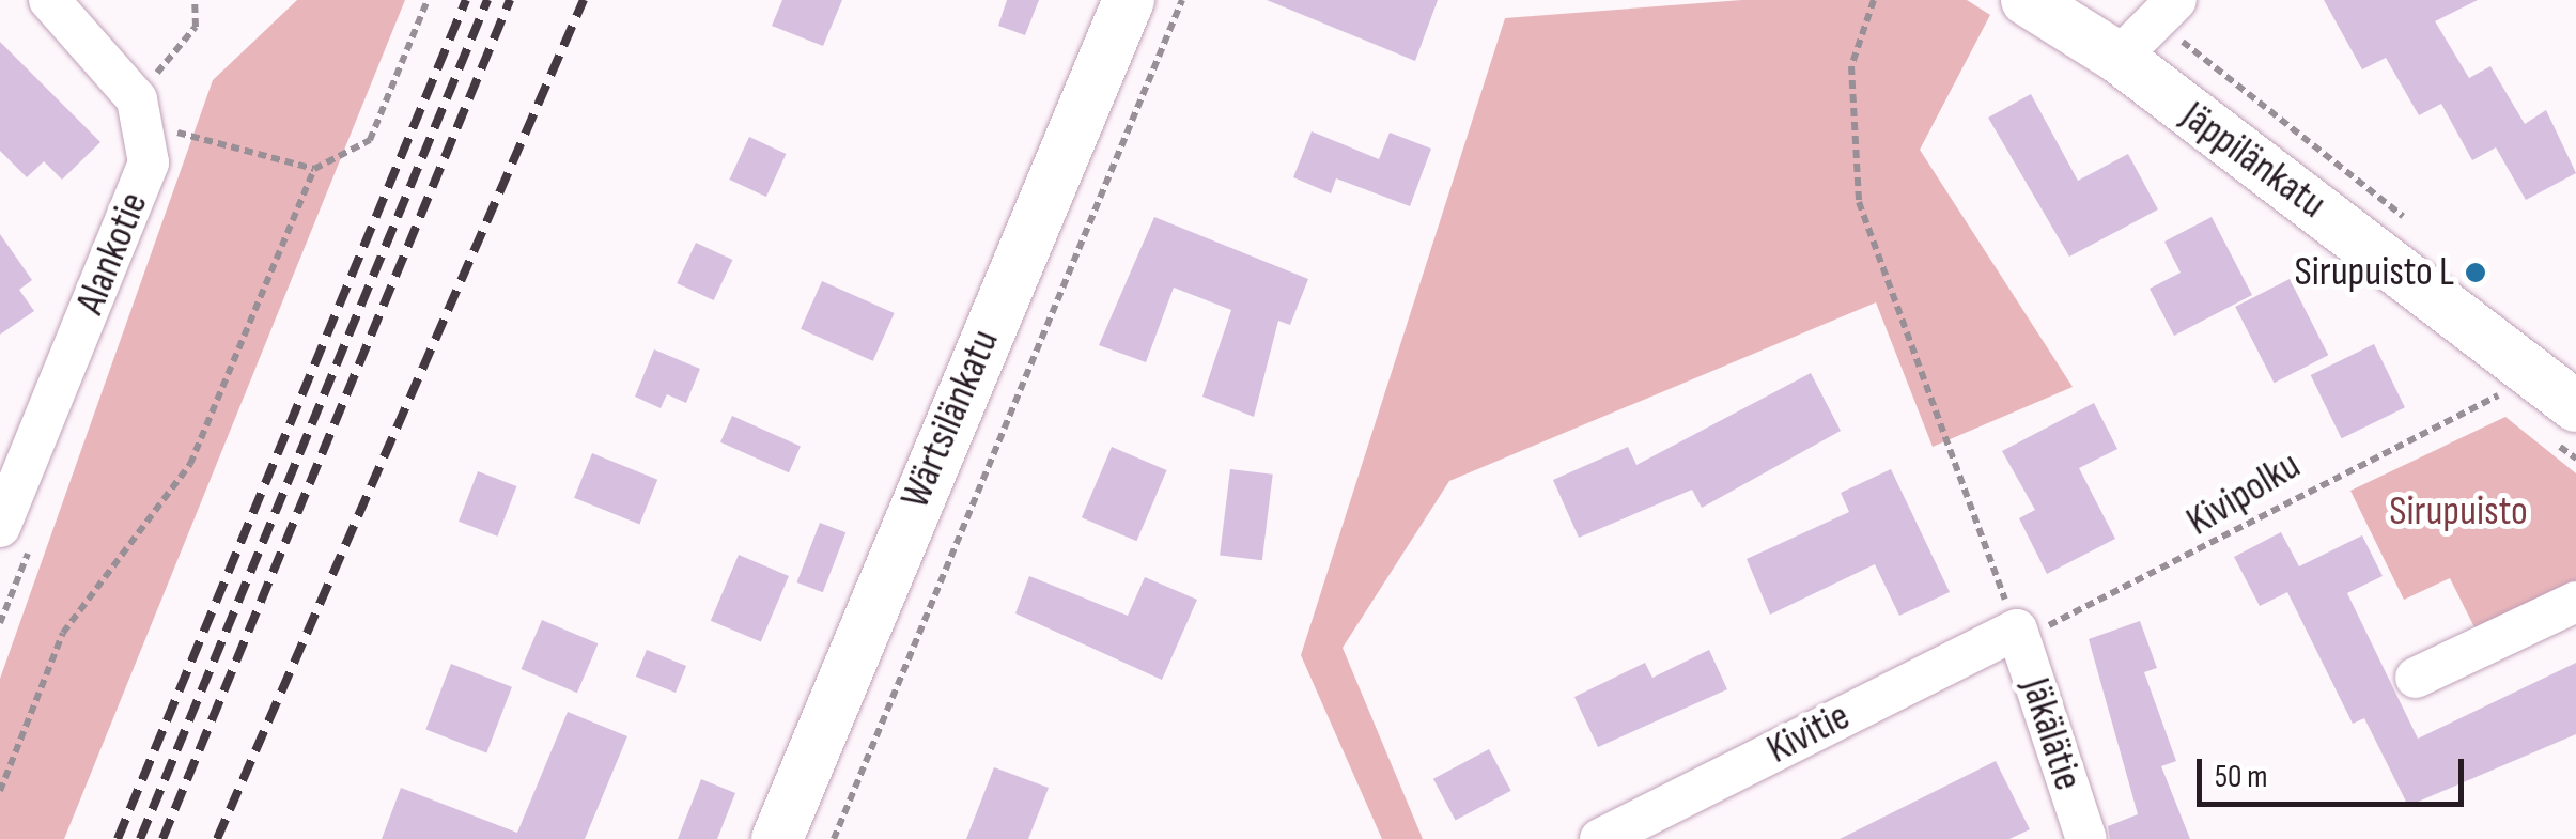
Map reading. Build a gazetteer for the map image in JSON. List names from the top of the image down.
{
  "streets": {
    "street": [
      "Jäppilänkatu",
      "Alankotie",
      "Wärtsilänkatu",
      "Kivitie",
      "Jäkälätie"
    ],
    "path": ["Kivipolku"]
  },
  "crossings": [
    ["Kivipolku", "Kivitie"],
    ["Kivipolku", "Jäkälätie"],
    ["Kivitie", "Jäkälätie"]
  ],
  "parks": ["Sirupuisto"],
  "places": ["Sirupuisto L"],
  "scale_bar": "50 m"
}
